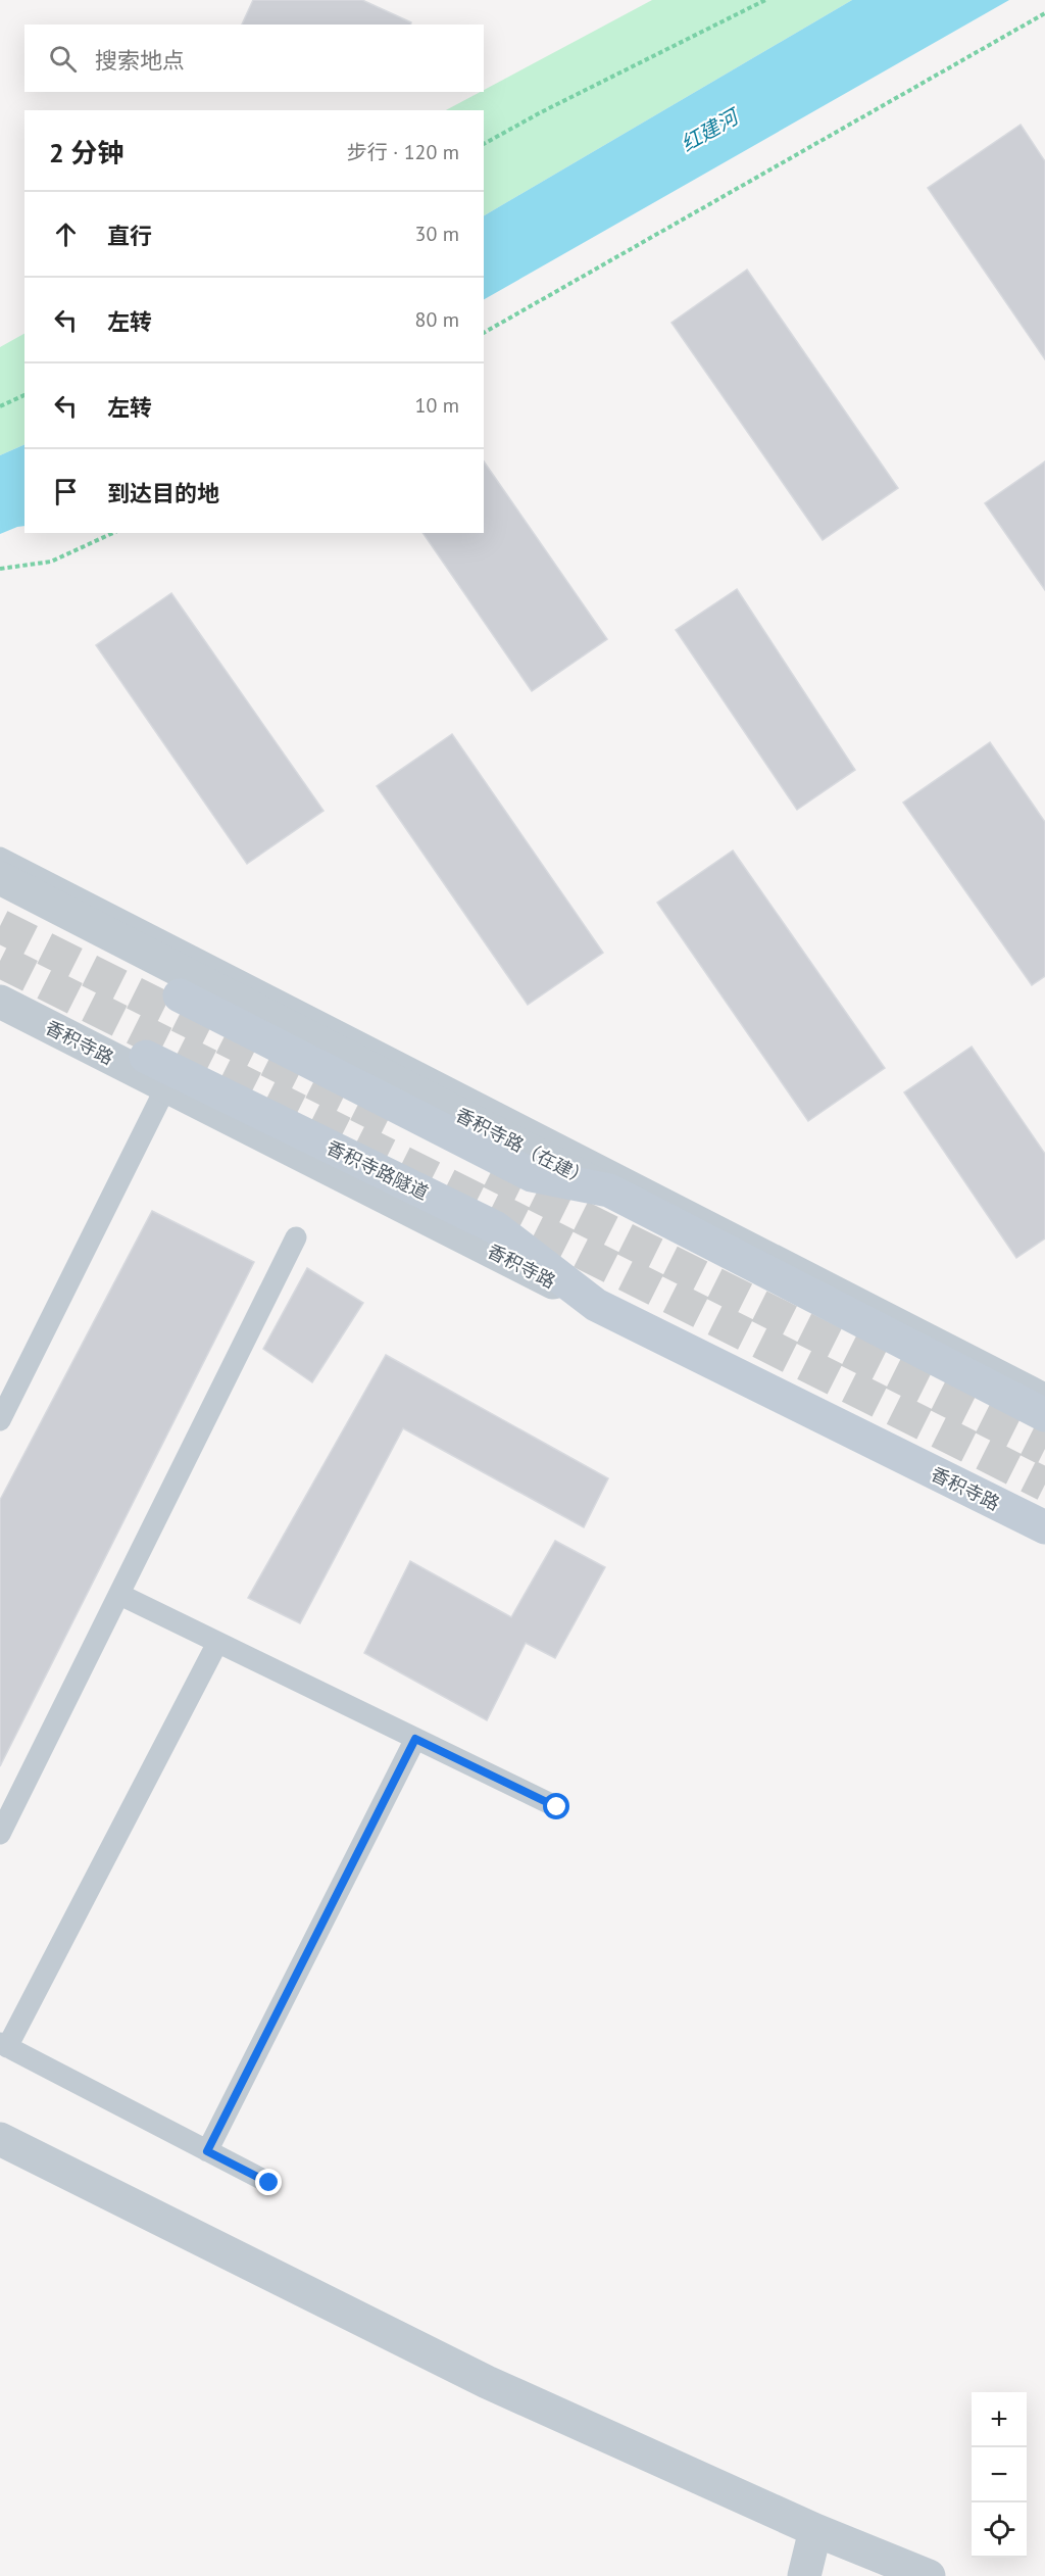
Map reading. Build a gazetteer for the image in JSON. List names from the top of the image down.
{
  "streets": {
    "main road": ["香积寺路", "香积寺路（在建）", "香积寺路隧道"]
  },
  "crossings": [
    ["香积寺路", "香积寺路隧道"]
  ],
  "water": ["红建河"],
  "page": {
    "search": "搜索地点",
    "heading": ["2 分钟", "步行 · 120 m"],
    "list": [
      ["直行", "30 m"],
      ["左转", "80 m"],
      ["左转", "10 m"],
      "到达目的地"
    ],
    "map_buttons": ["+", "−"]
  }
}
